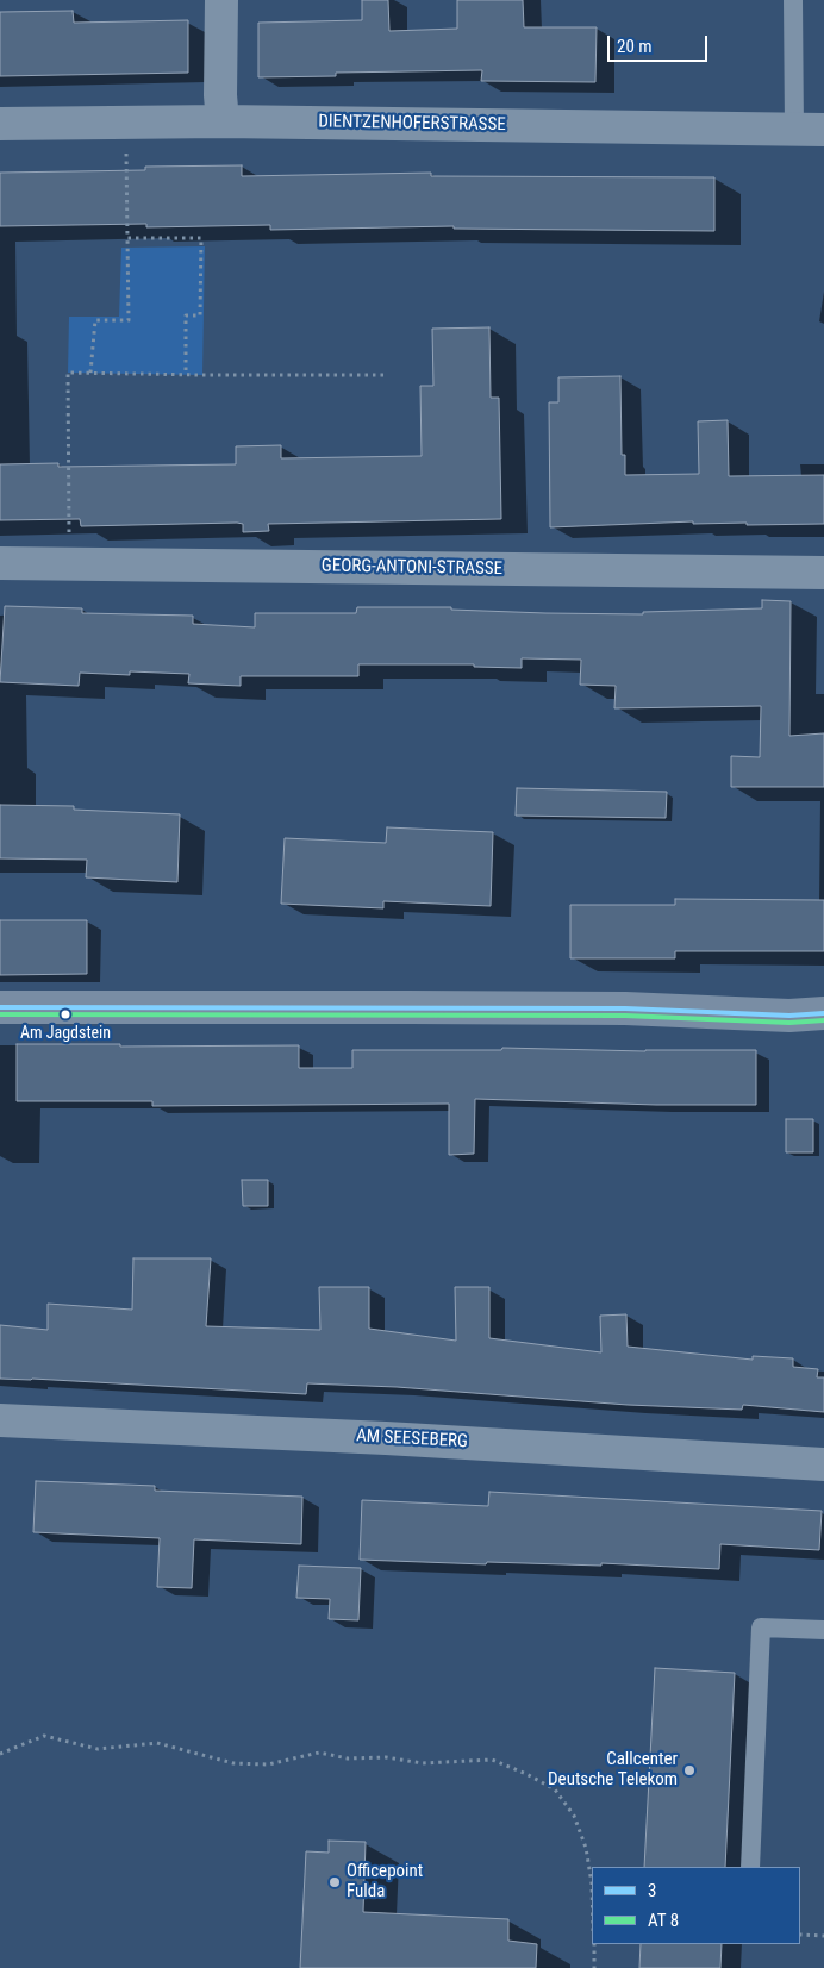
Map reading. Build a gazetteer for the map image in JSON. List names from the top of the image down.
{
  "streets": {
    "street": ["DIENTZENHOFERSTRASSE", "GEORG-ANTONI-STRASSE", "AM SEESEBERG"]
  },
  "places": ["Am Jagdstein", "Callcenter Deutsche Telekom", "Officepoint Fulda"],
  "lines": ["transit line 3"],
  "legend": ["3", "AT 8"],
  "scale_bar": "20 m"
}
